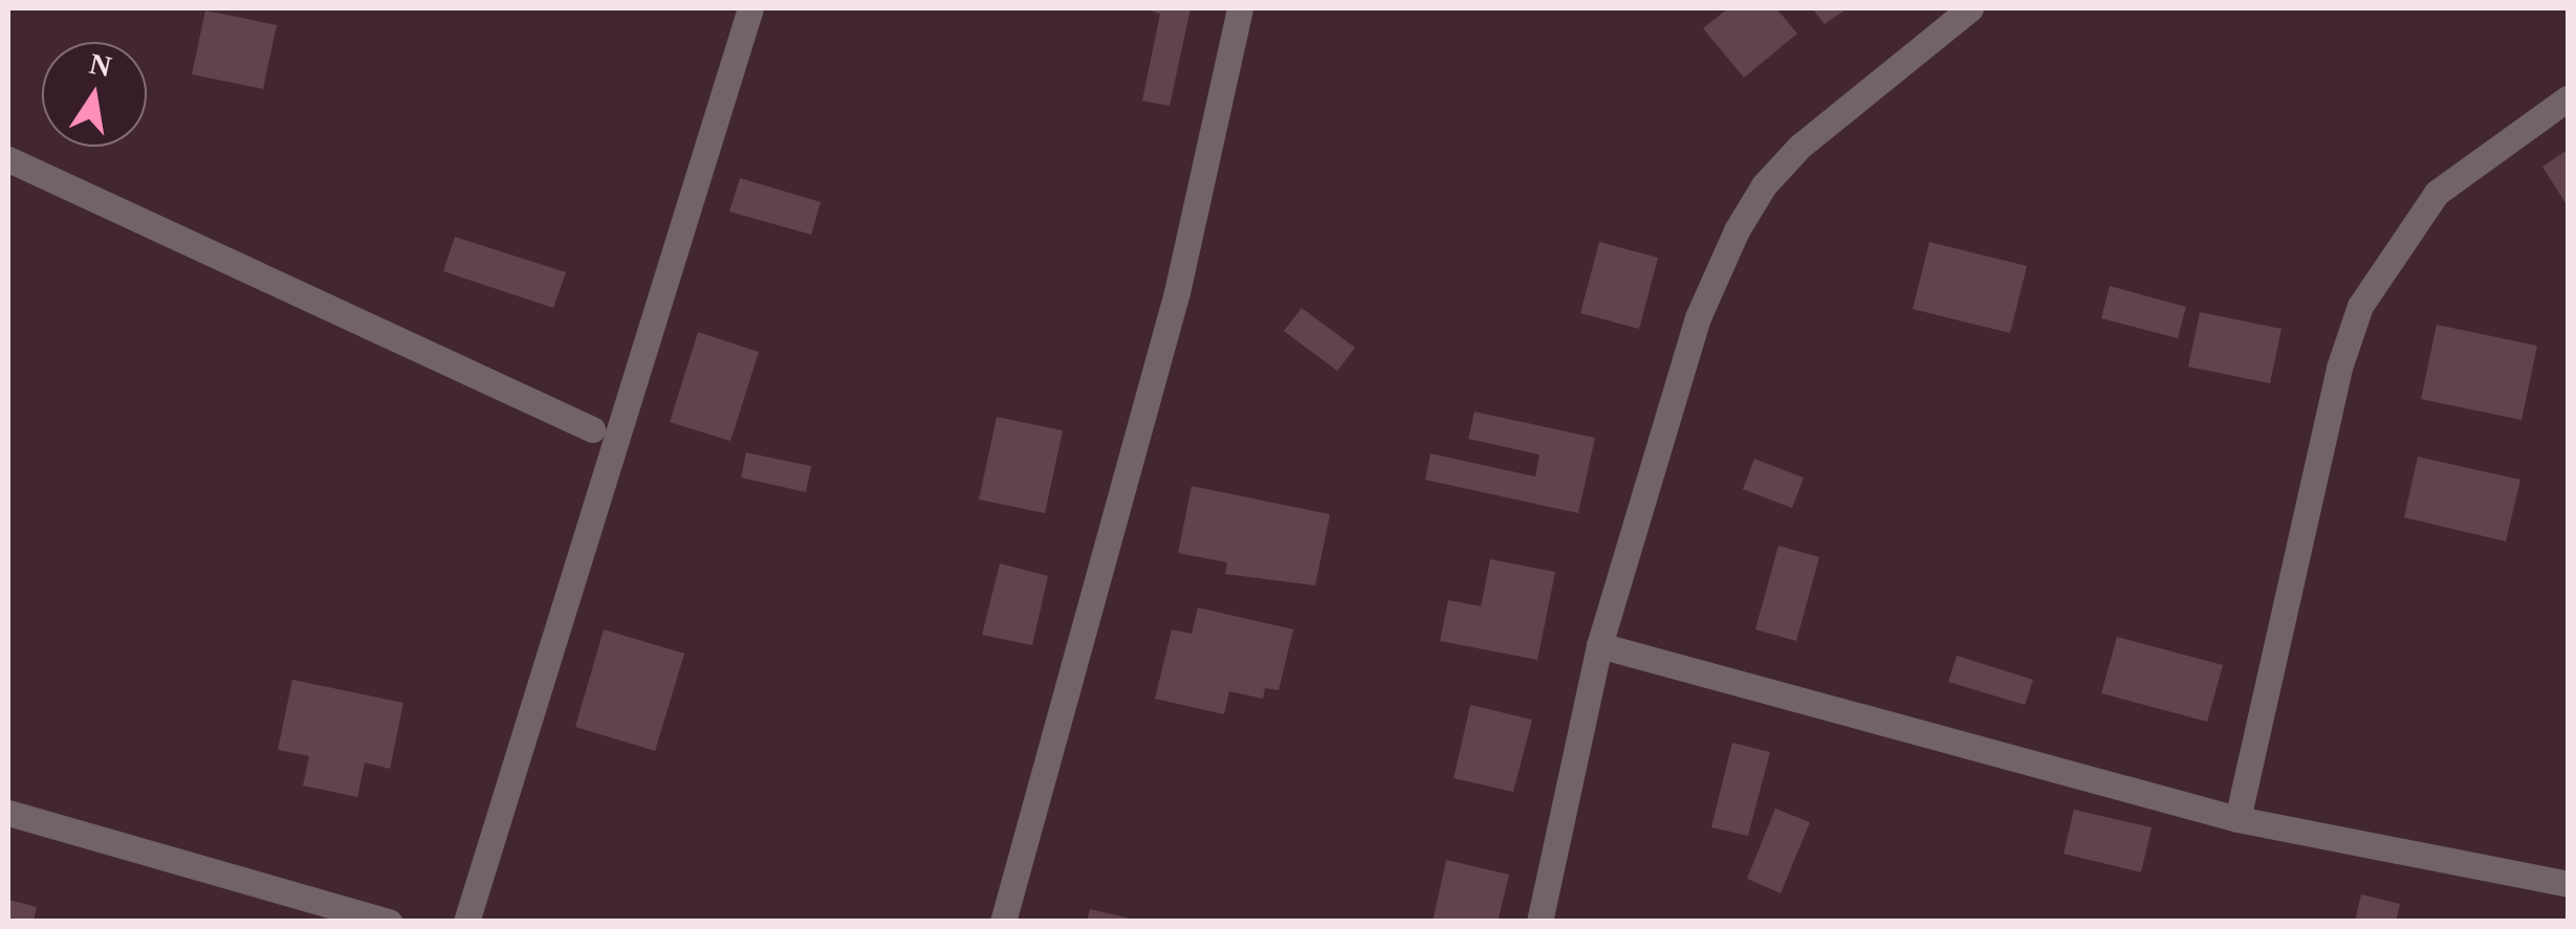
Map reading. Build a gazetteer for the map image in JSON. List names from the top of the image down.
{
  "north": "top"
}
